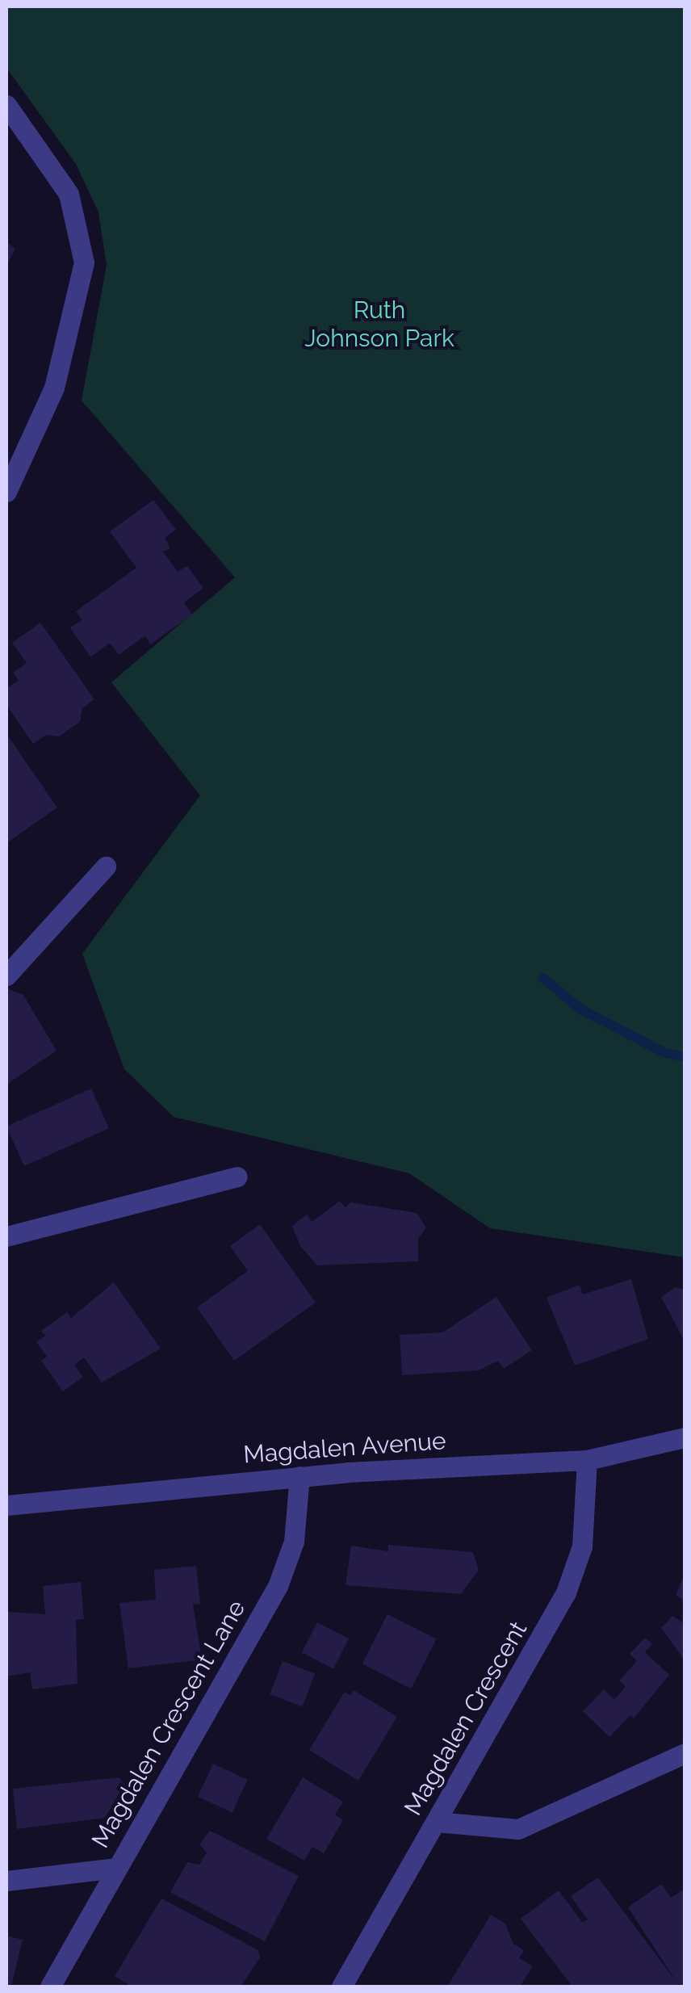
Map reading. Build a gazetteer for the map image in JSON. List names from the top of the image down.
{
  "streets": {
    "street": ["Magdalen Avenue", "Magdalen Crescent", "Magdalen Crescent Lane"]
  },
  "crossings": [
    ["Magdalen Avenue", "Magdalen Crescent"],
    ["Magdalen Avenue", "Magdalen Crescent Lane"]
  ],
  "parks": ["Ruth Johnson Park"]
}
